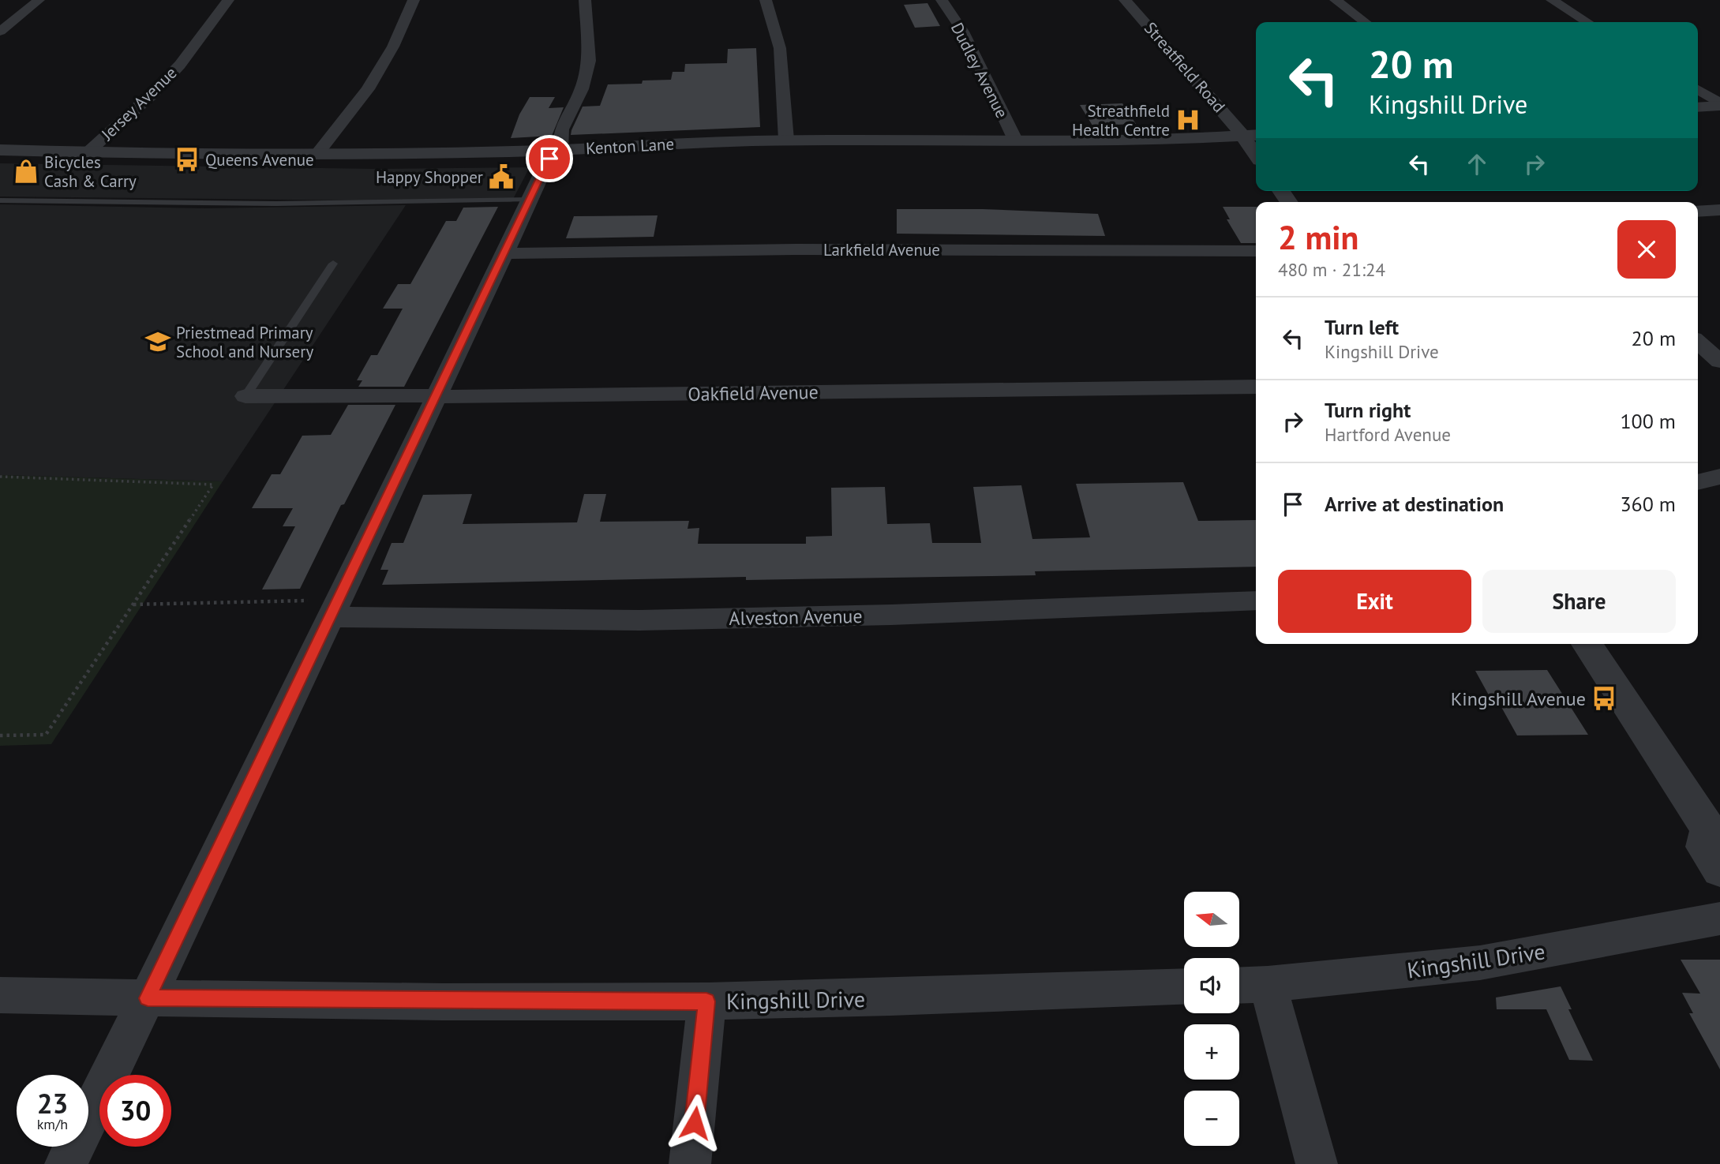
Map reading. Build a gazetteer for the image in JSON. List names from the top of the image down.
{
  "streets": {
    "street": [
      "Streatfield Road",
      "Dudley Avenue",
      "Jersey Avenue",
      "Kenton Lane",
      "Larkfield Avenue",
      "Oakfield Avenue",
      "Alveston Avenue",
      "Kingshill Drive"
    ]
  },
  "crossings": [
    ["Streatfield Road", "Kenton Lane"],
    ["Dudley Avenue", "Kenton Lane"],
    ["Jersey Avenue", "Kenton Lane"]
  ],
  "places": {
    "hospital": ["Streathfield Health Centre"],
    "bus stop": ["Queens Avenue", "Kingshill Avenue"],
    "shop": ["Bicycles Cash & Carry"],
    "public building": ["Happy Shopper"],
    "school or university": ["Priestmead Primary School and Nursery"]
  },
  "north": "left",
  "page": {
    "turn": ["20 m", "Kingshill Drive"],
    "heading": ["2 min", "480 m · 21:24"],
    "list": [
      {
        "name": "Turn left",
        "note": "Kingshill Drive",
        "value": "20 m"
      },
      {
        "name": "Turn right",
        "note": "Hartford Avenue",
        "value": "100 m"
      },
      {
        "name": "Arrive at destination",
        "value": "360 m"
      }
    ],
    "buttons": ["Exit", "Share"],
    "map_buttons": ["+", "−"],
    "speed": "23 km/h",
    "limit": "30"
  }
}
